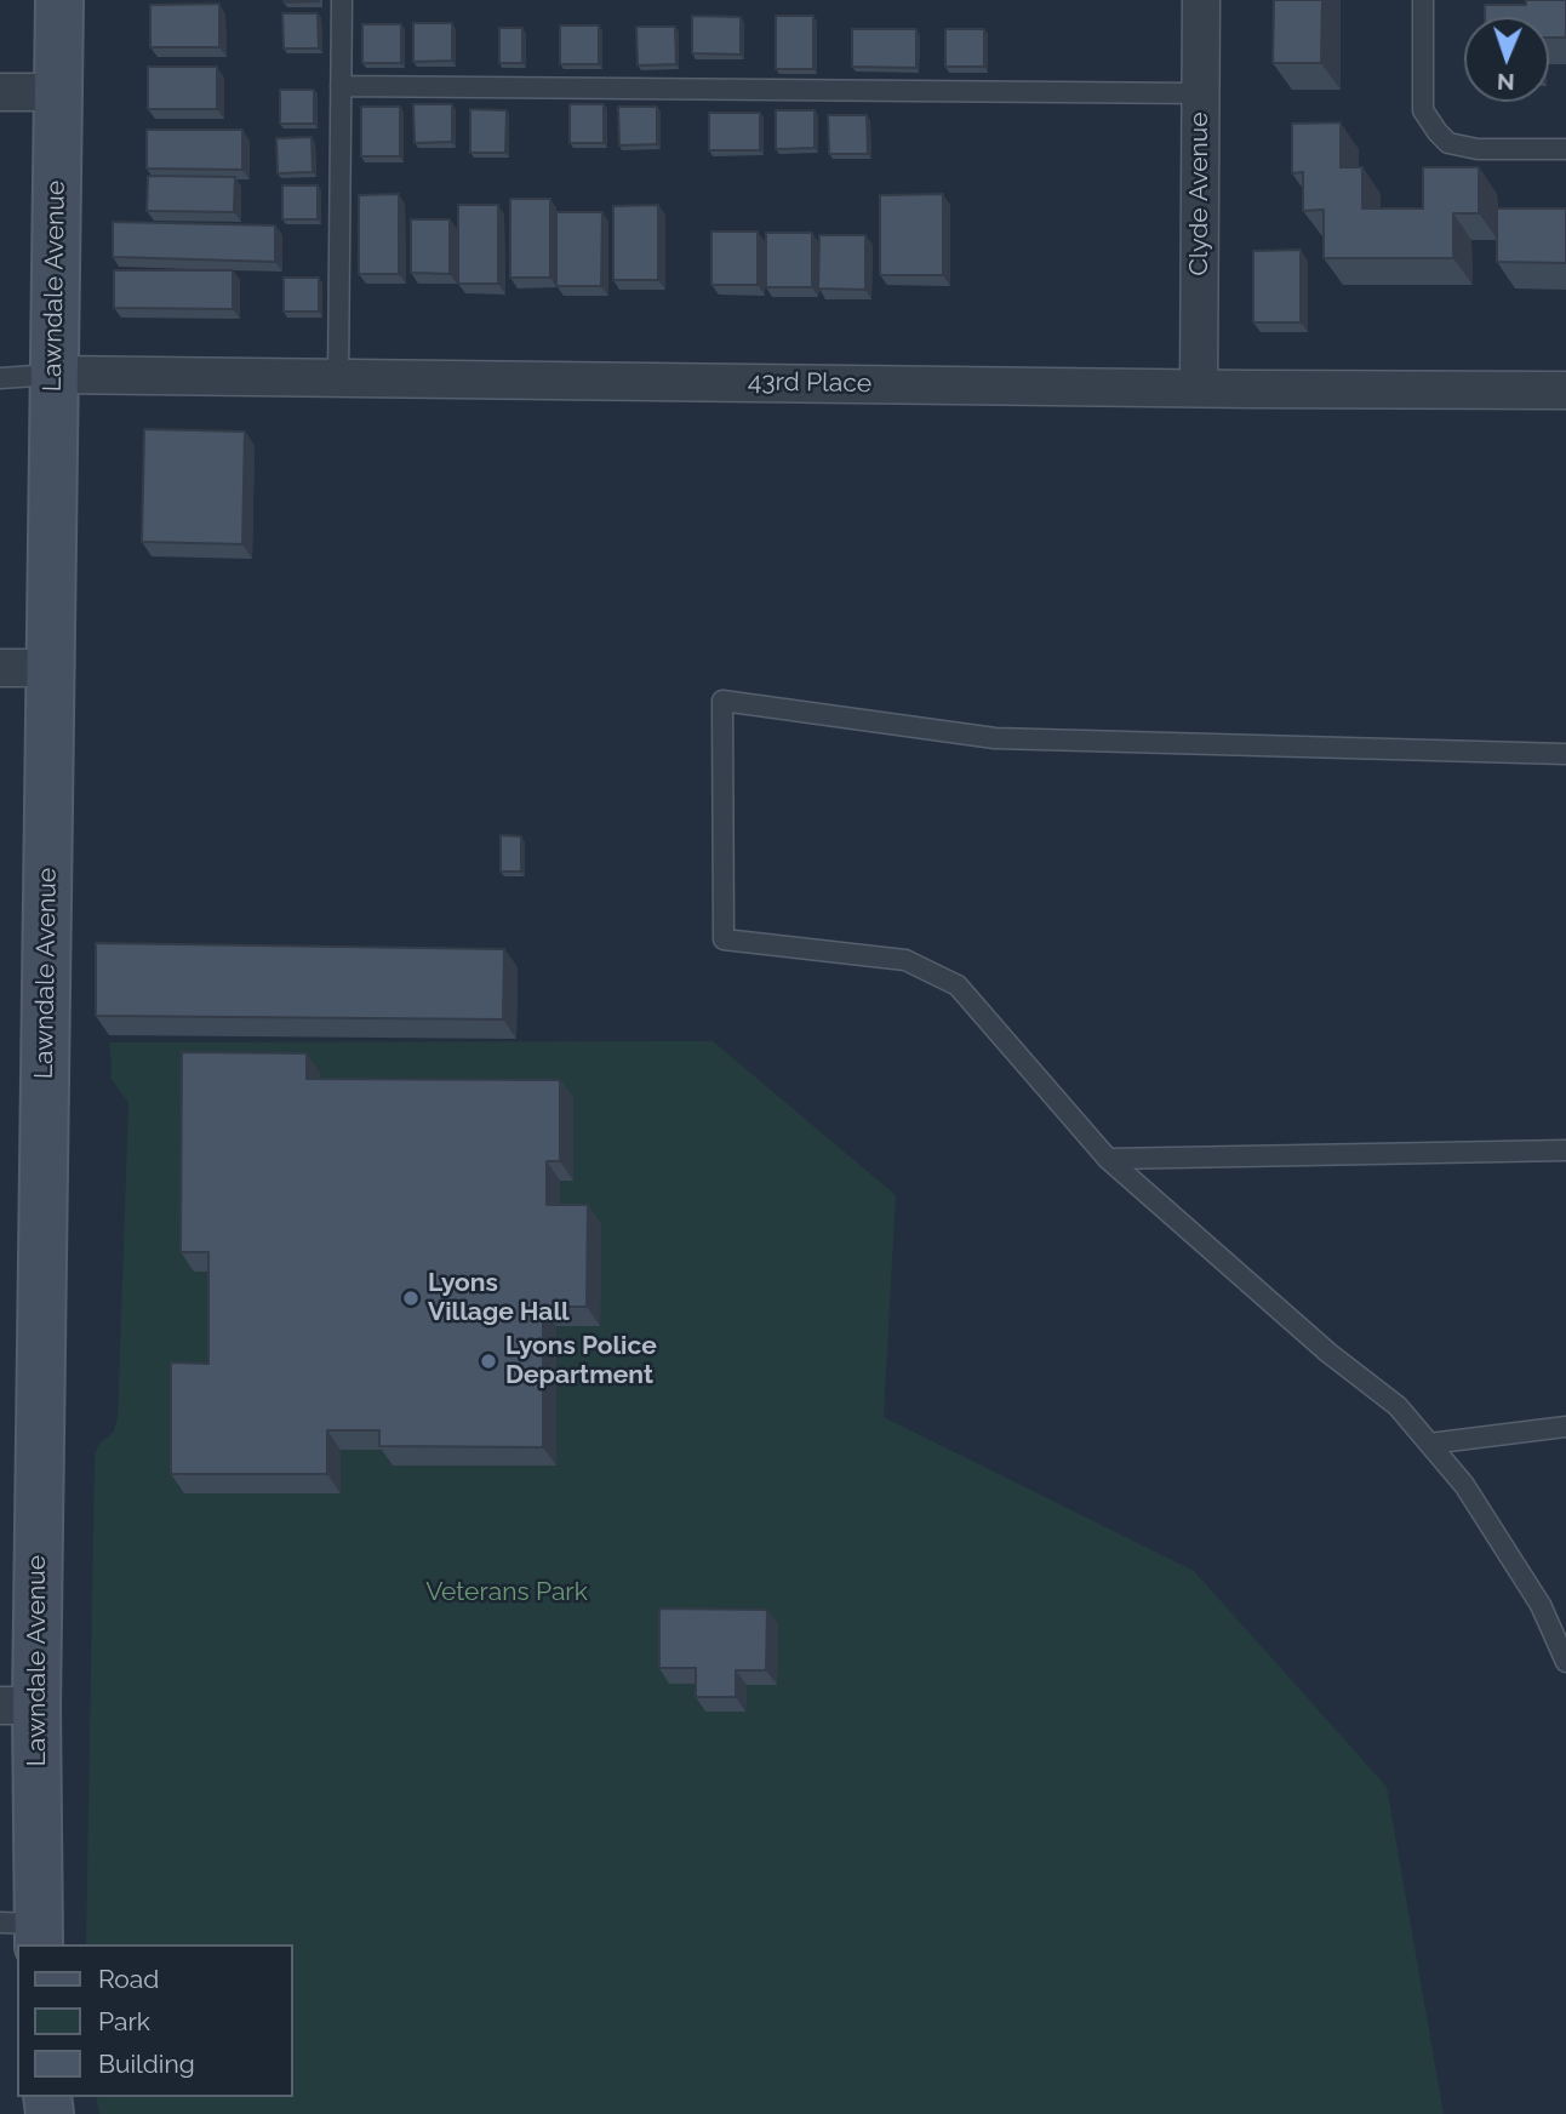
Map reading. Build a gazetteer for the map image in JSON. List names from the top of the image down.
{
  "streets": {
    "street": ["Clyde Avenue", "Lawndale Avenue", "43rd Place"]
  },
  "crossings": [
    ["Clyde Avenue", "43rd Place"],
    ["Lawndale Avenue", "43rd Place"]
  ],
  "parks": ["Veterans Park"],
  "places": ["Lyons Village Hall", "Lyons Police Department"],
  "legend": ["Road", "Park", "Building"],
  "north": "bottom"
}
